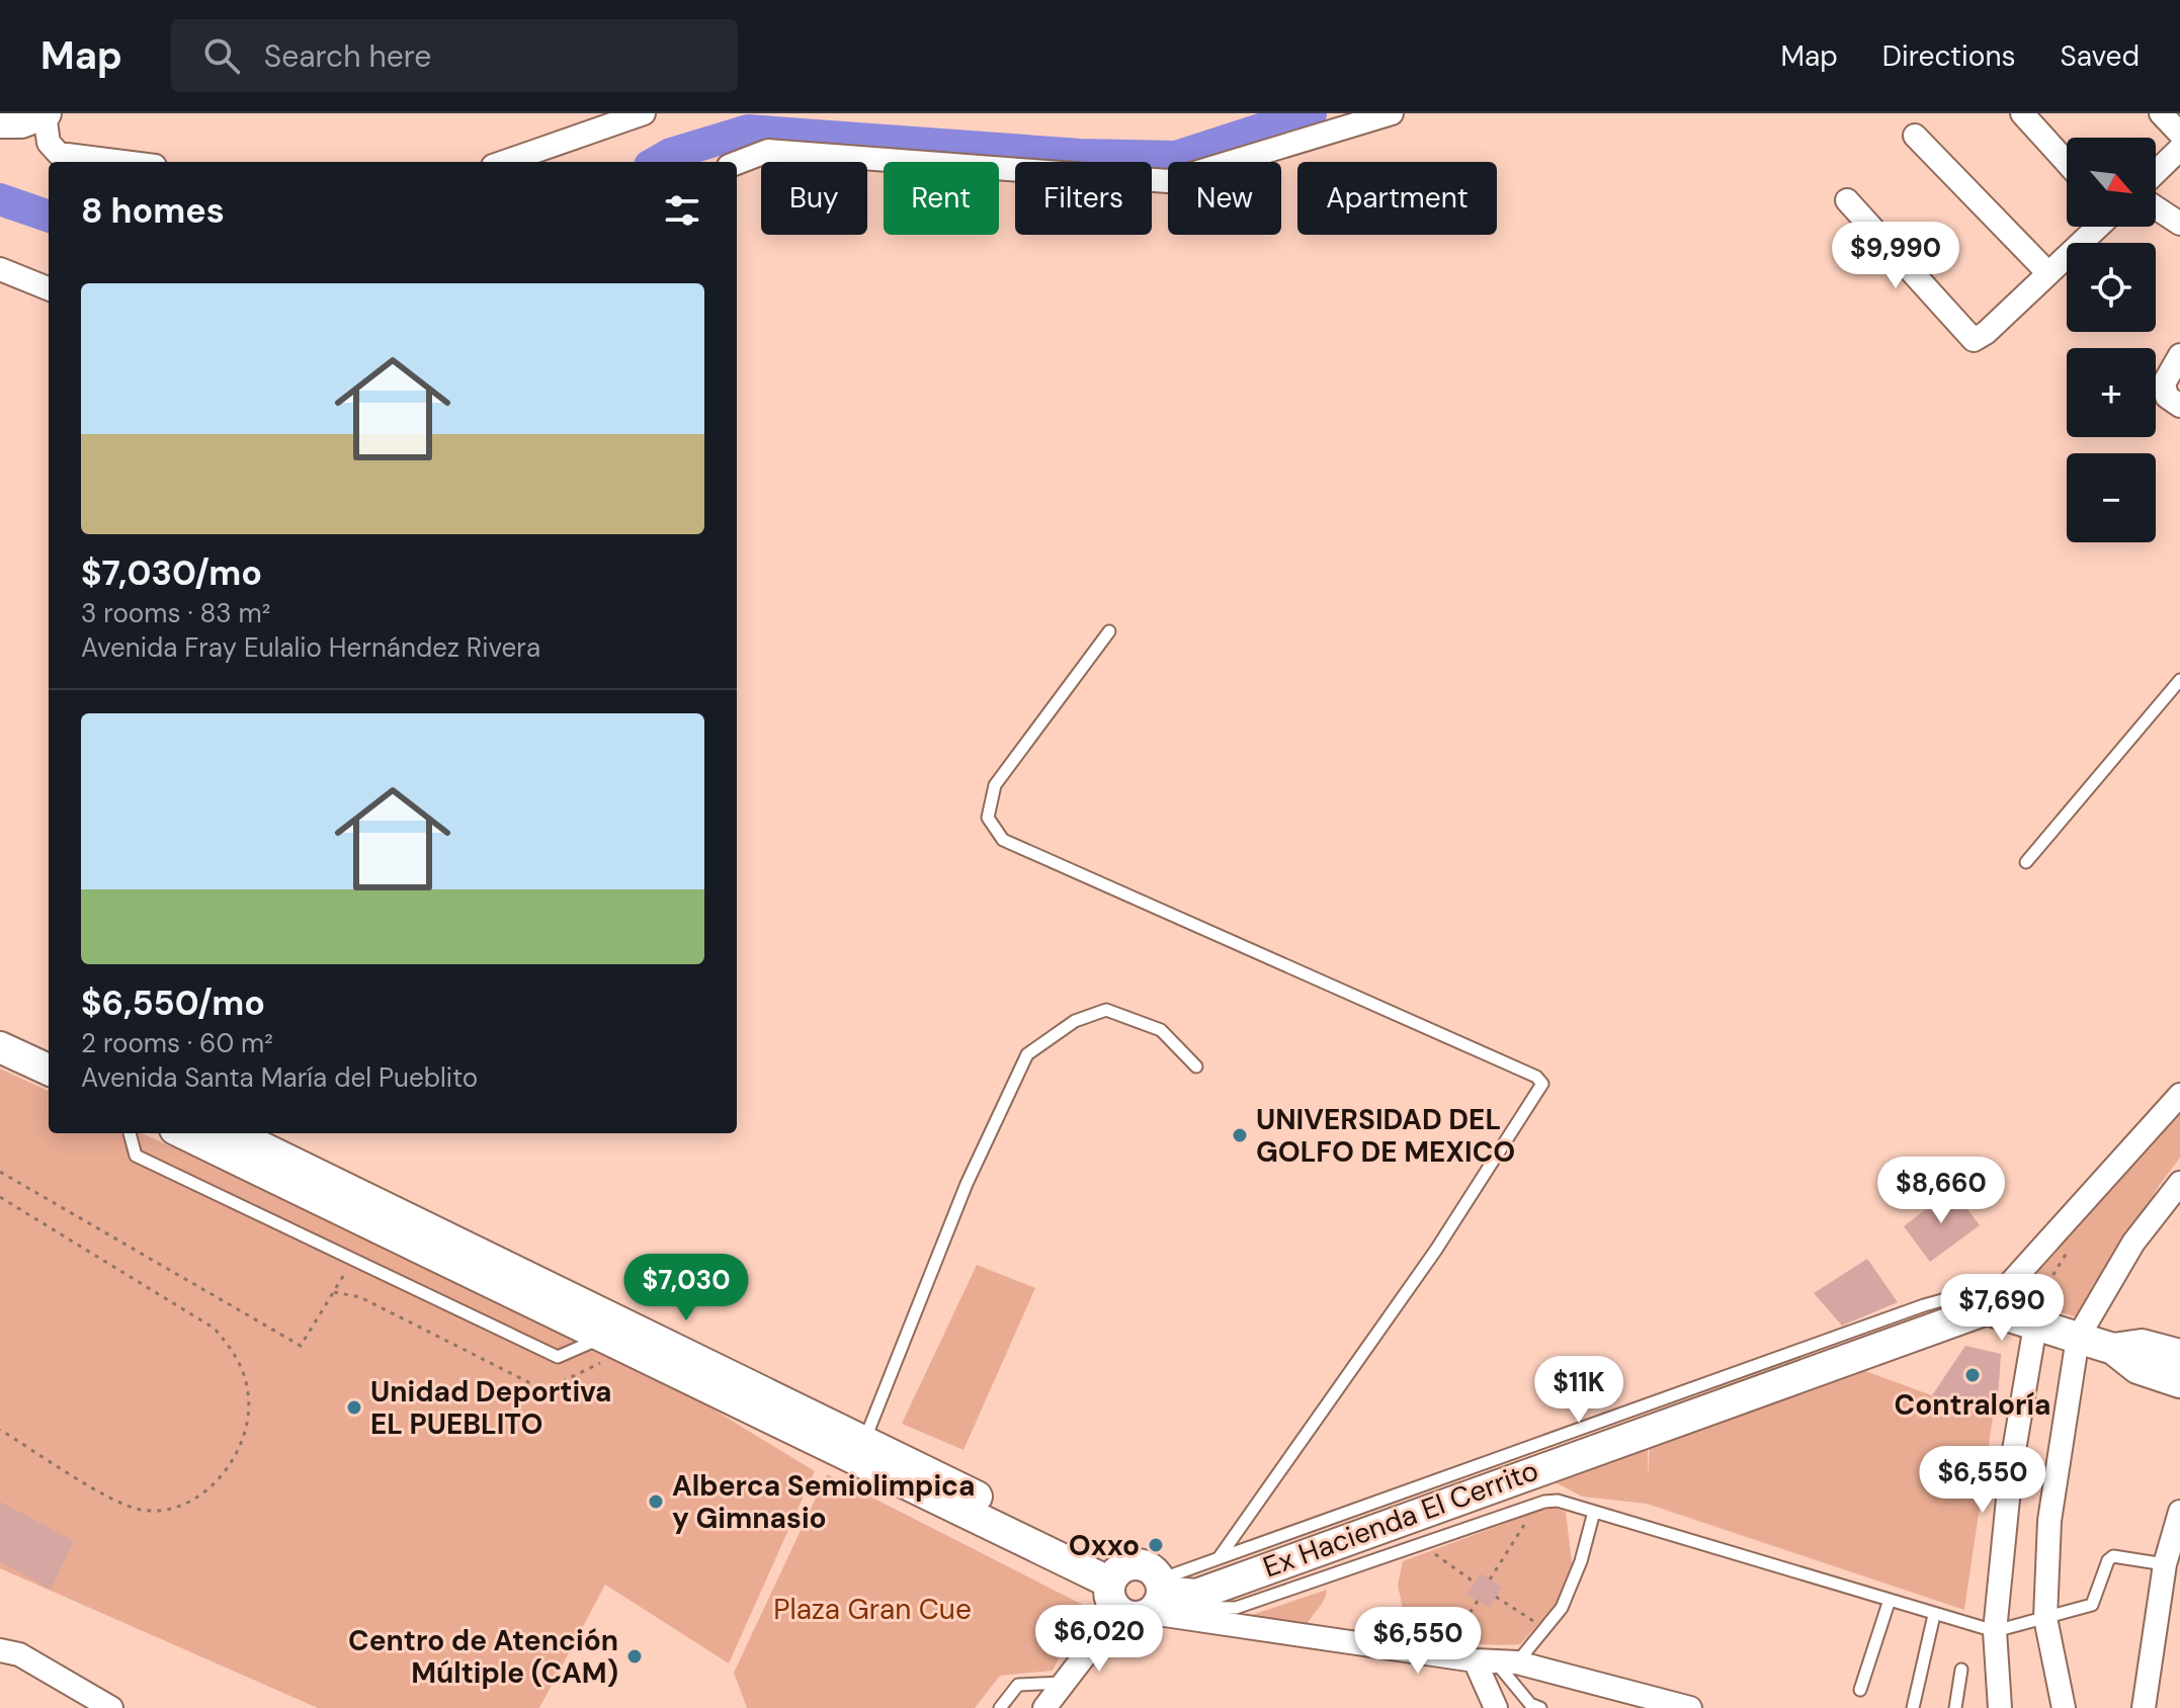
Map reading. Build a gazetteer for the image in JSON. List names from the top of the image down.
{
  "streets": {
    "street": ["Ex Hacienda El Cerrito"]
  },
  "parks": ["Plaza Gran Cue"],
  "places": [
    "UNIVERSIDAD DEL GOLFO DE MEXICO",
    "Contraloría",
    "Unidad Deportiva EL PUEBLITO",
    "Alberca Semiolimpica y Gimnasio",
    "Oxxo",
    "Centro de Atención Múltiple (CAM)"
  ],
  "north": "bottom right",
  "page": {
    "header": "Map",
    "search": "Search here",
    "nav": ["Map", "Directions", "Saved"],
    "map_buttons": ["+", "−"],
    "chip": [
      "Buy",
      "Rent",
      "Filters",
      "New",
      "Apartment"
    ],
    "heading": "8 homes",
    "price": [
      "$9,990",
      "$8,660",
      "$7,030",
      "$7,690",
      "$11K",
      "$6,550",
      "$6,020",
      "$6,550"
    ],
    "list": [
      {
        "name": "$7,030/mo",
        "note": "3 rooms · 83 m² · Avenida Fray Eulalio Hernández Rivera"
      },
      {
        "name": "$6,550/mo",
        "note": "2 rooms · 60 m² · Avenida Santa María del Pueblito"
      }
    ]
  }
}
